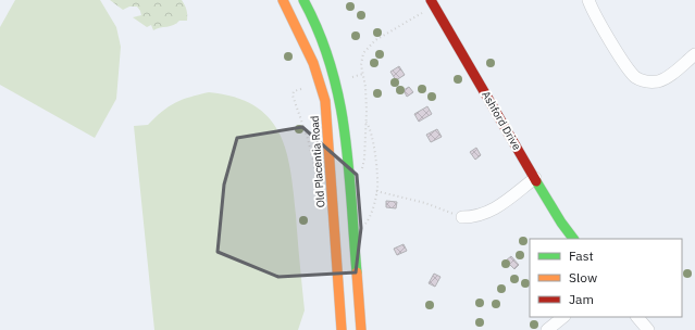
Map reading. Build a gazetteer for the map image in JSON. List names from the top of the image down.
{
  "streets": {
    "main road": ["Ashford Drive", "Old Placentia Road"]
  },
  "legend": ["Fast", "Slow", "Jam"]
}
